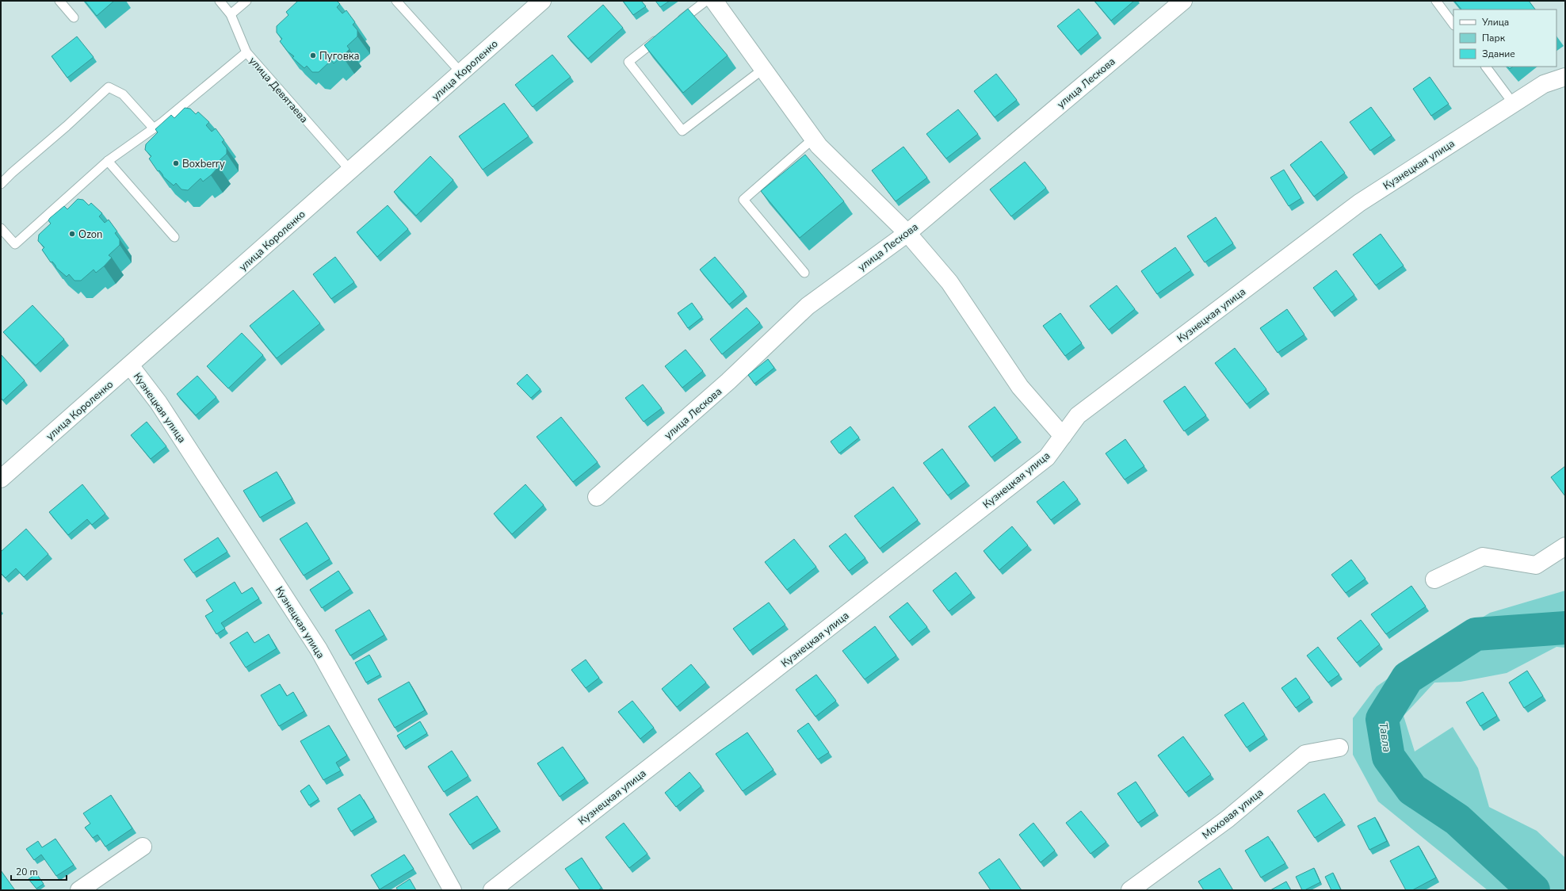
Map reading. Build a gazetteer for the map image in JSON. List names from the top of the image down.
{
  "streets": {
    "street": [
      "улица Короленко",
      "улица Лескова",
      "Кузнецкая улица",
      "Моховая улица"
    ],
    "lane": ["улица Девятаева"]
  },
  "crossings": [
    ["улица Короленко", "улица Девятаева"],
    ["улица Короленко", "Кузнецкая улица"]
  ],
  "water": ["Тавла"],
  "places": ["Пуговка", "Boxberry", "Ozon"],
  "legend": ["Улица", "Парк", "Здание"],
  "scale_bar": "20 m"
}
